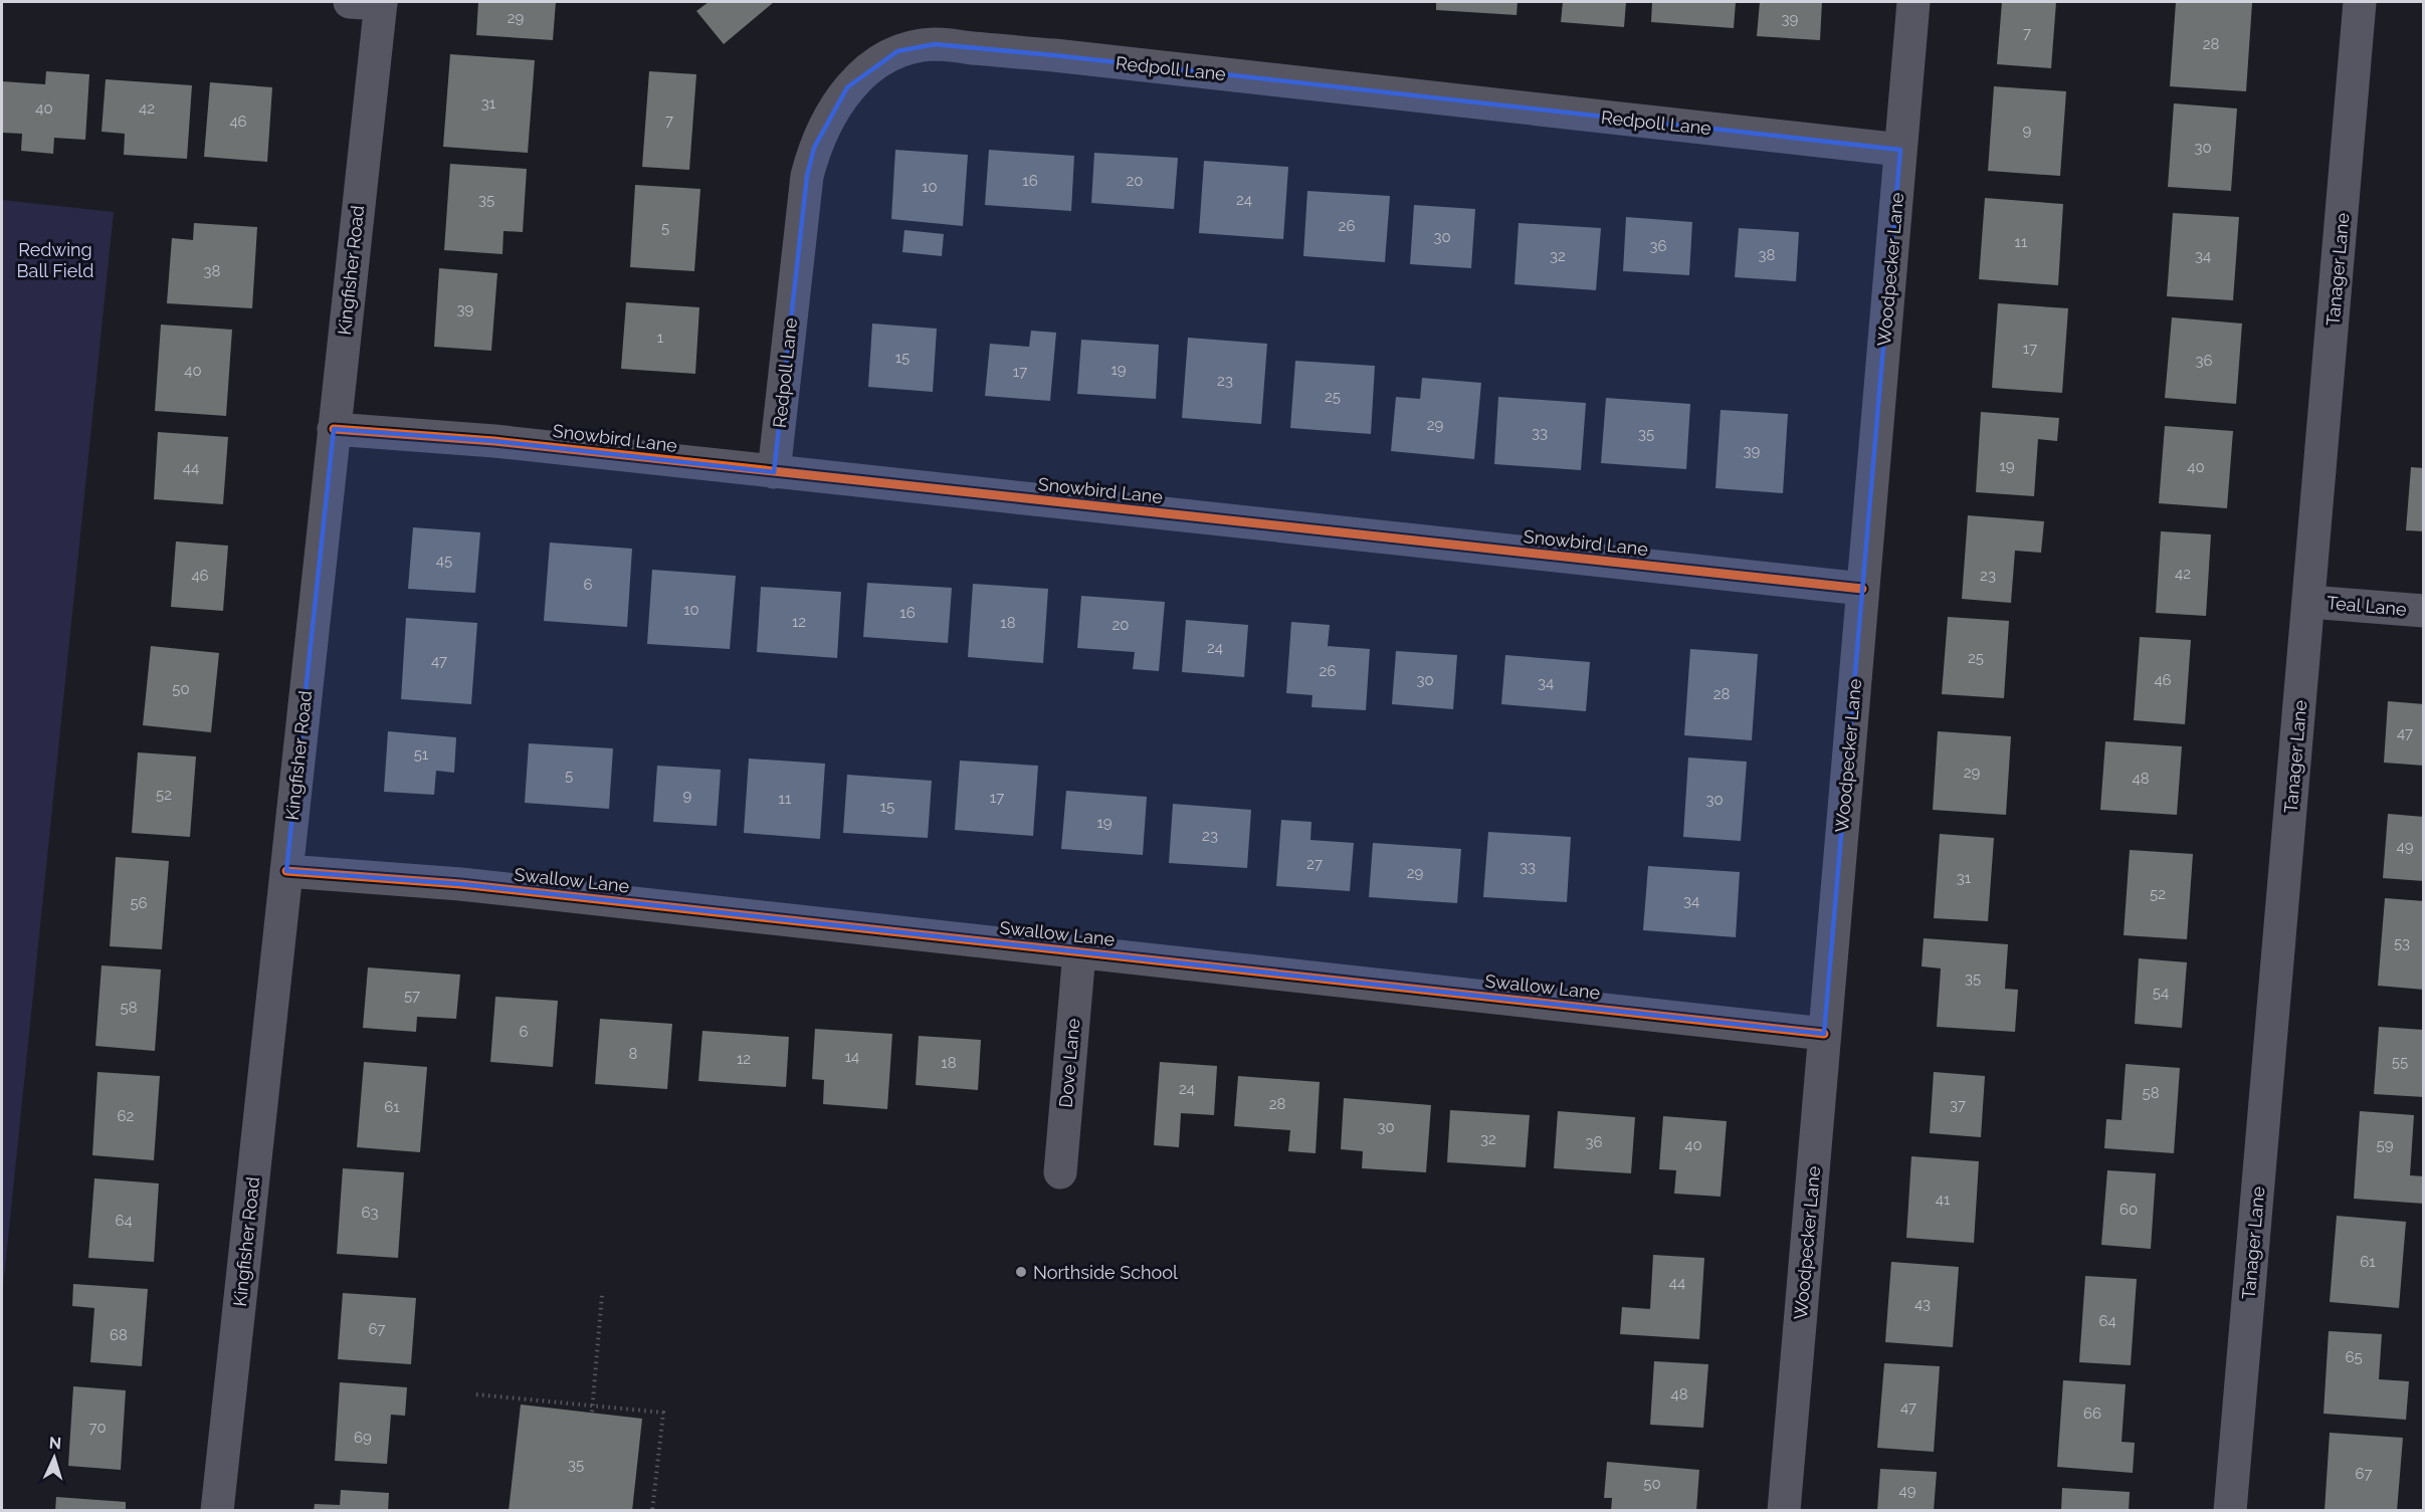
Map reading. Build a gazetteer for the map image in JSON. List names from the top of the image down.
{
  "streets": {
    "street": [
      "Redpoll Lane",
      "Woodpecker Lane",
      "Tanager Lane",
      "Kingfisher Road",
      "Snowbird Lane",
      "Teal Lane",
      "Swallow Lane",
      "Dove Lane"
    ]
  },
  "crossings": [
    ["Redpoll Lane", "Woodpecker Lane"],
    ["Redpoll Lane", "Snowbird Lane"],
    ["Woodpecker Lane", "Snowbird Lane"],
    ["Woodpecker Lane", "Swallow Lane"],
    ["Tanager Lane", "Teal Lane"],
    ["Kingfisher Road", "Snowbird Lane"],
    ["Kingfisher Road", "Swallow Lane"],
    ["Swallow Lane", "Dove Lane"]
  ],
  "parks": ["Redwing Ball Field"],
  "places": ["Northside School"],
  "house_numbers": [
    "29",
    "39",
    "7",
    "28",
    "31",
    "40",
    "42",
    "7",
    "46",
    "9",
    "30",
    "16",
    "20",
    "10",
    "35",
    "24",
    "26",
    "5",
    "30",
    "11",
    "36",
    "38",
    "32",
    "34",
    "38",
    "39",
    "1",
    "17",
    "15",
    "36",
    "19",
    "40",
    "17",
    "23",
    "25",
    "29",
    "33",
    "35",
    "39",
    "19",
    "40",
    "44",
    "45",
    "42",
    "46",
    "23",
    "6",
    "10",
    "16",
    "12",
    "18",
    "20",
    "24",
    "25",
    "47",
    "26",
    "30",
    "46",
    "34",
    "50",
    "28",
    "47",
    "51",
    "29",
    "5",
    "48",
    "52",
    "9",
    "17",
    "11",
    "30",
    "15",
    "19",
    "23",
    "49",
    "27",
    "33",
    "29",
    "31",
    "52",
    "34",
    "56",
    "53",
    "35",
    "54",
    "57",
    "58",
    "6",
    "8",
    "14",
    "12",
    "55",
    "18",
    "24",
    "58",
    "28",
    "37",
    "61",
    "62",
    "30",
    "32",
    "36",
    "40",
    "59",
    "41",
    "60",
    "63",
    "64",
    "61",
    "44",
    "43",
    "64",
    "67",
    "68",
    "65",
    "48",
    "47",
    "66",
    "70",
    "69",
    "35",
    "67",
    "50",
    "49"
  ],
  "north": "top"
}
